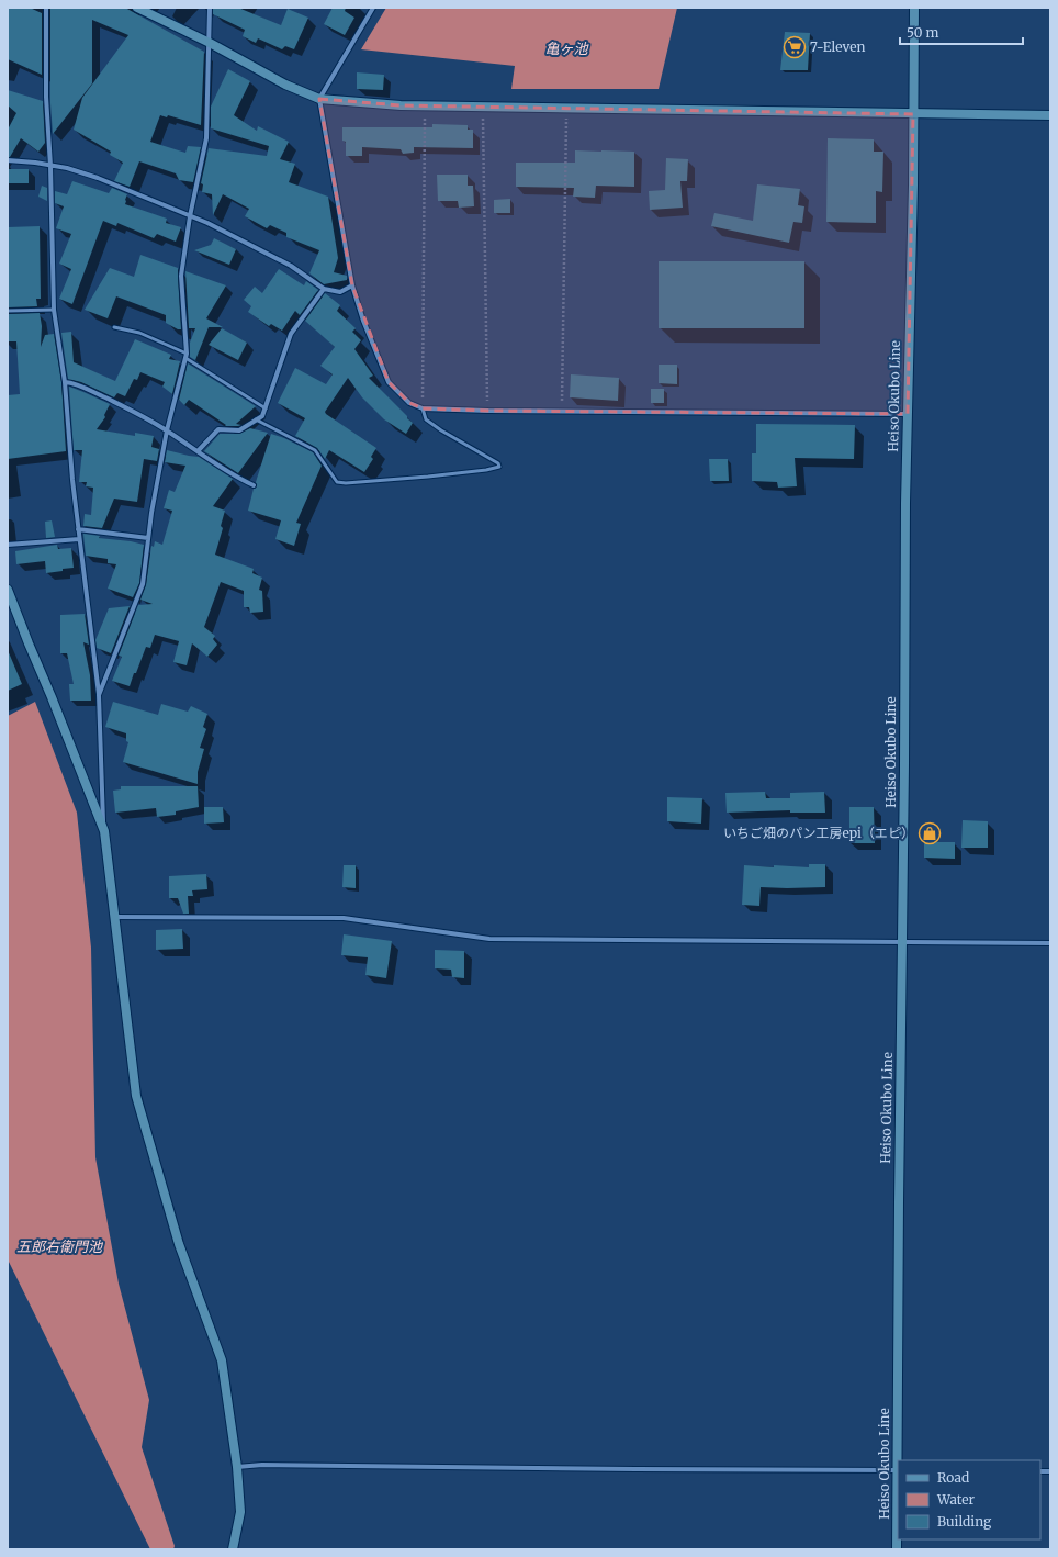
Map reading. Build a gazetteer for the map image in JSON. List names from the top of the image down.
{
  "streets": {
    "street": ["Heiso Okubo Line"]
  },
  "water": ["亀ヶ池", "五郎右衛門池"],
  "places": {
    "supermarket": ["7-Eleven"],
    "shop": ["いちご畑のパン工房epi（エピ）"]
  },
  "legend": ["Road", "Water", "Building"],
  "scale_bar": "50 m"
}
